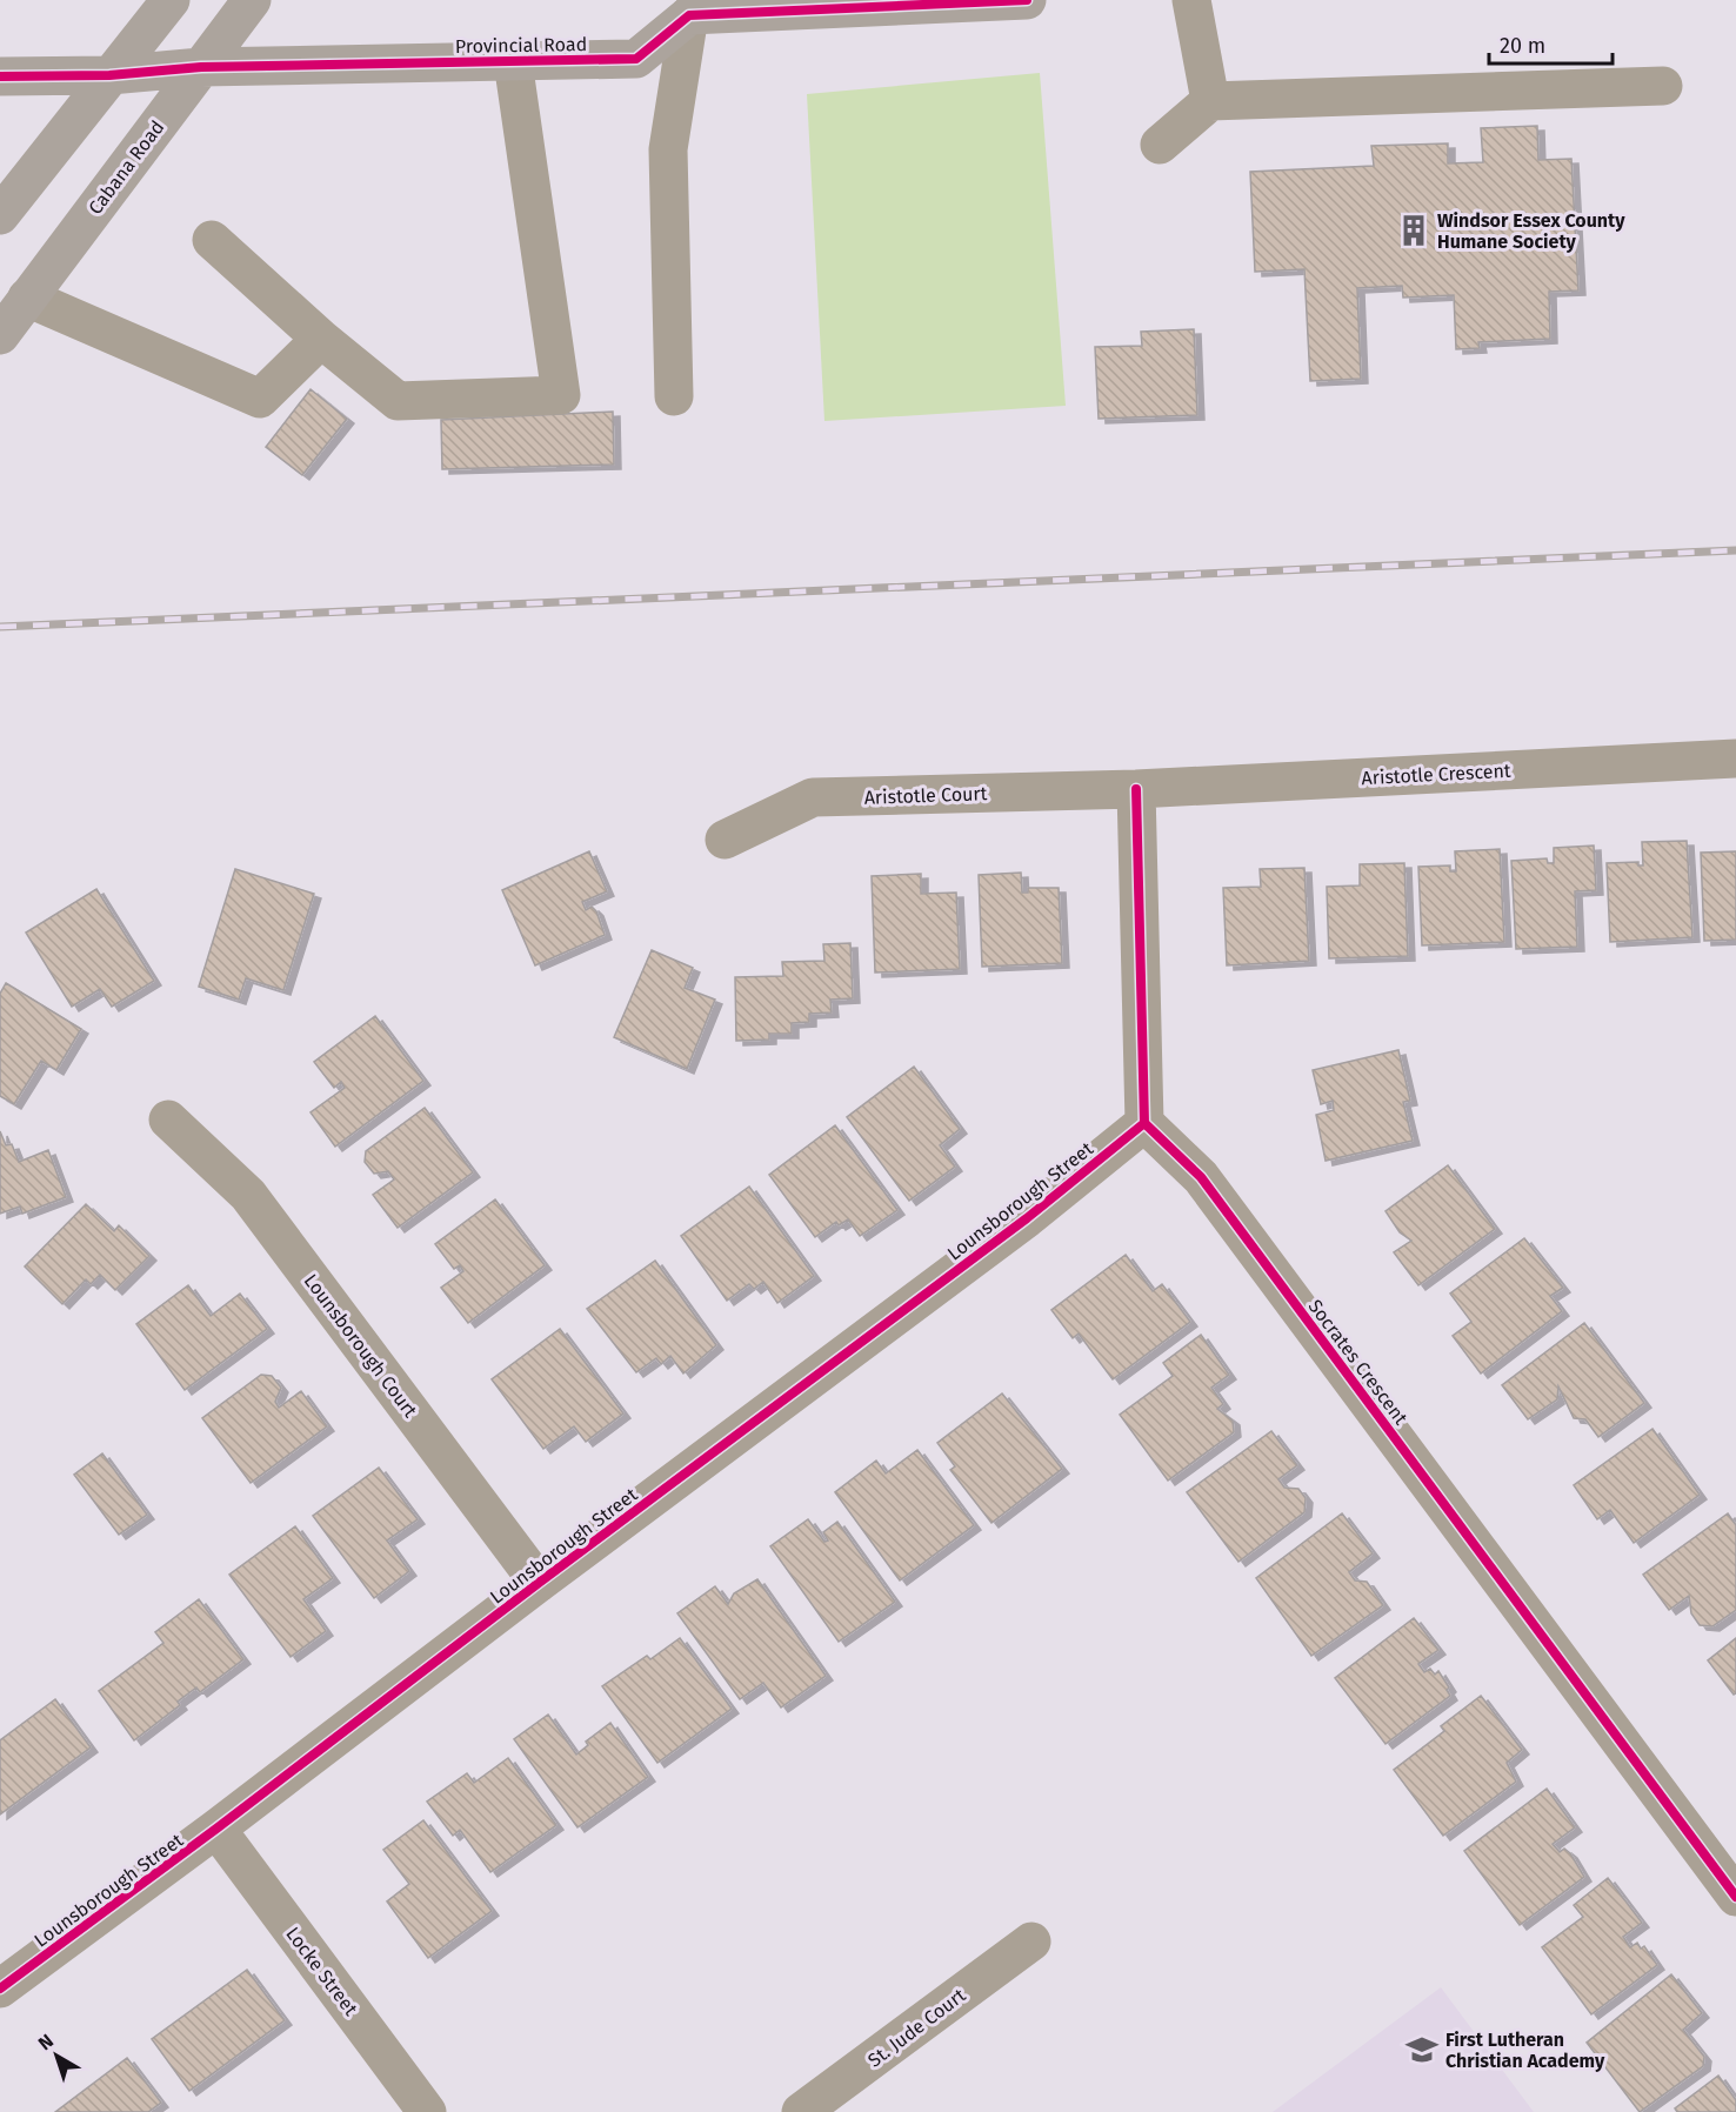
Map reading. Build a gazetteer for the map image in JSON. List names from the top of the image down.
{
  "streets": {
    "main road": ["Provincial Road", "Cabana Road"],
    "street": [
      "Aristotle Crescent",
      "Aristotle Court",
      "Lounsborough Street",
      "Lounsborough Court",
      "Socrates Crescent",
      "Locke Street",
      "St. Jude Court"
    ]
  },
  "crossings": [
    ["Provincial Road", "Cabana Road"],
    ["Aristotle Crescent", "Aristotle Court"],
    ["Lounsborough Street", "Lounsborough Court"],
    ["Lounsborough Street", "Socrates Crescent"],
    ["Lounsborough Street", "Locke Street"]
  ],
  "places": {
    "building": ["Windsor Essex County Humane Society"],
    "school or university": ["First Lutheran Christian Academy"]
  },
  "scale_bar": "20 m",
  "north": "top left"
}
